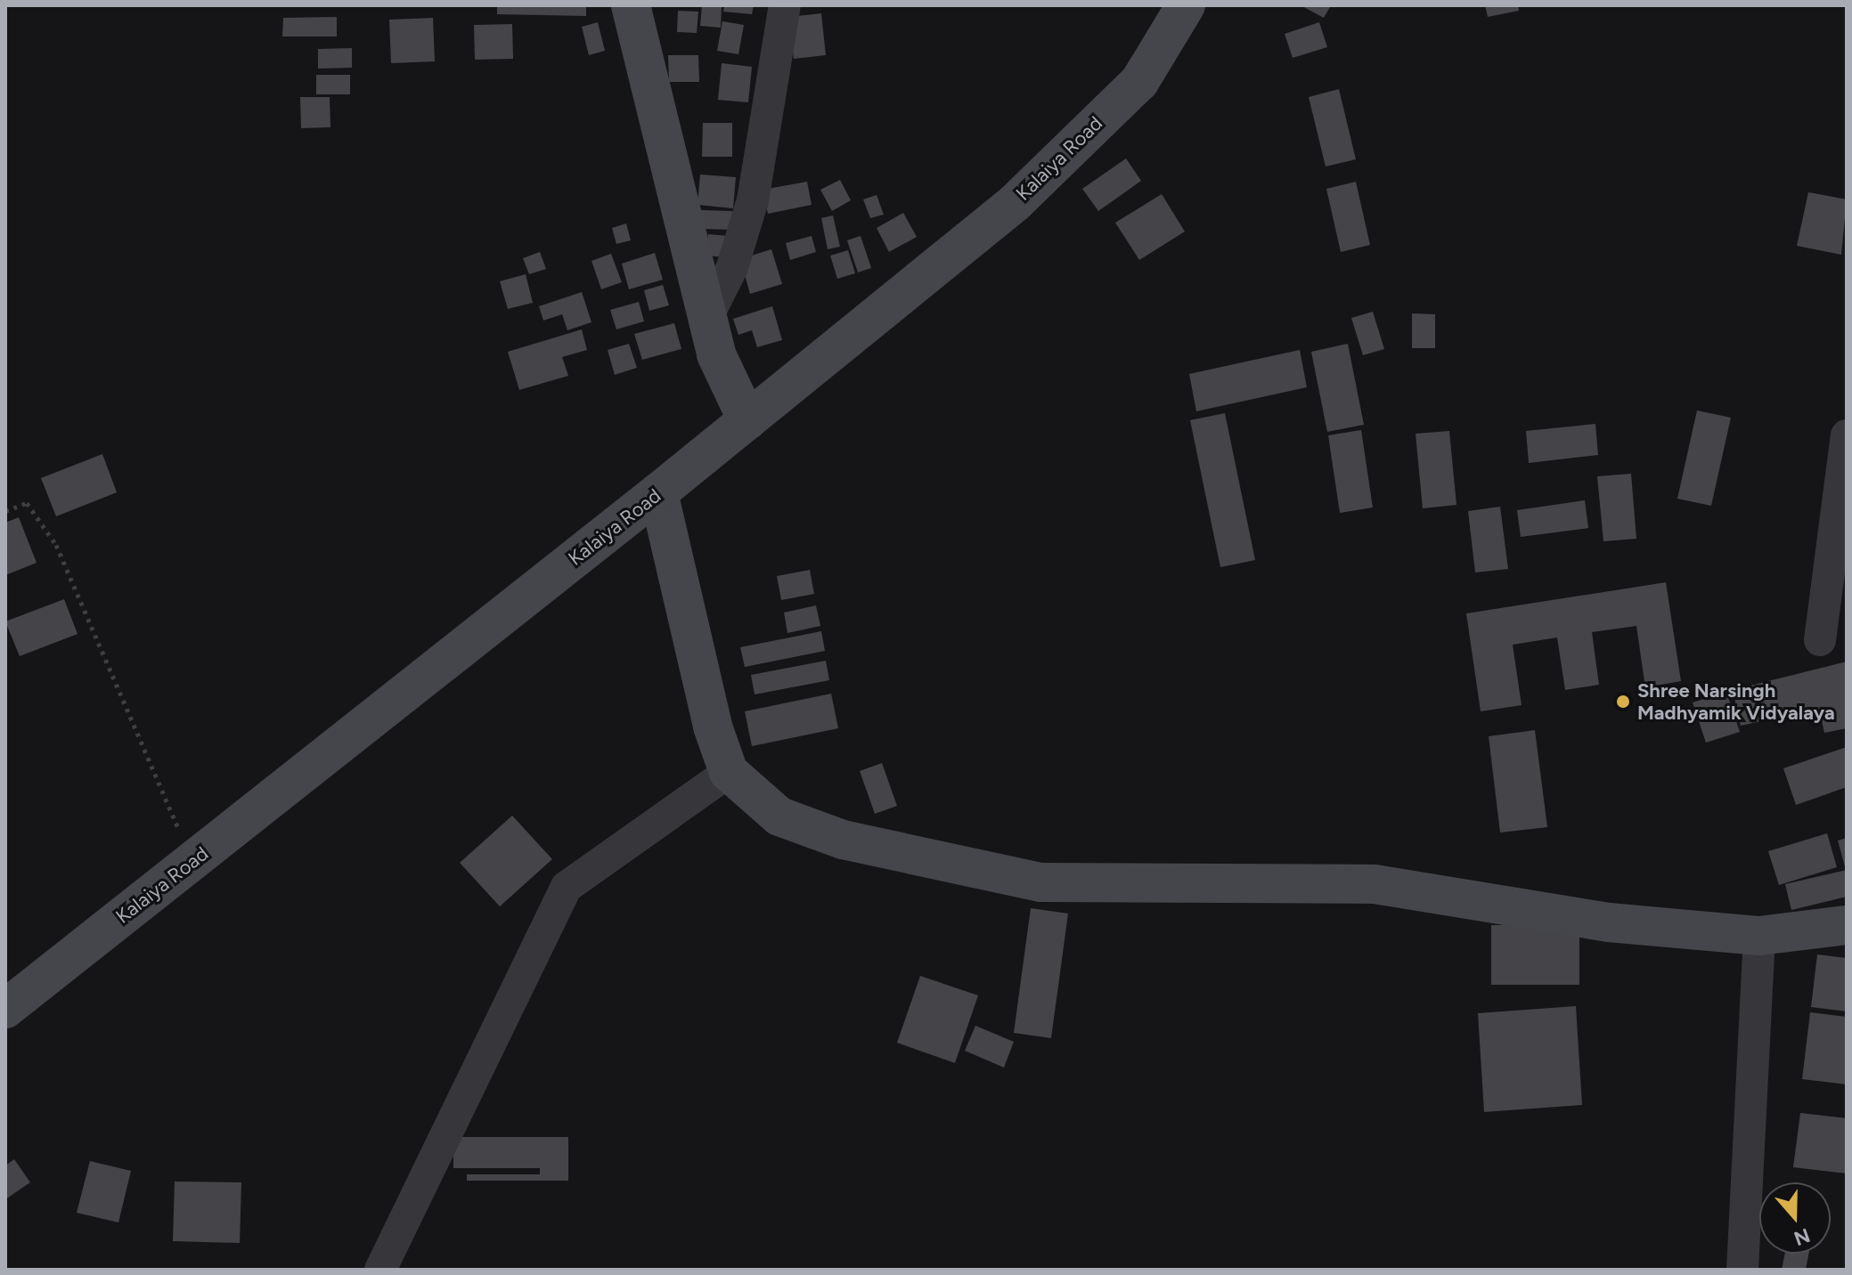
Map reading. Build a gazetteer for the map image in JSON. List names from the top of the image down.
{
  "streets": {
    "street": ["Kalaiya Road"]
  },
  "places": ["Shree Narsingh Madhyamik Vidyalaya"],
  "north": "bottom"
}
